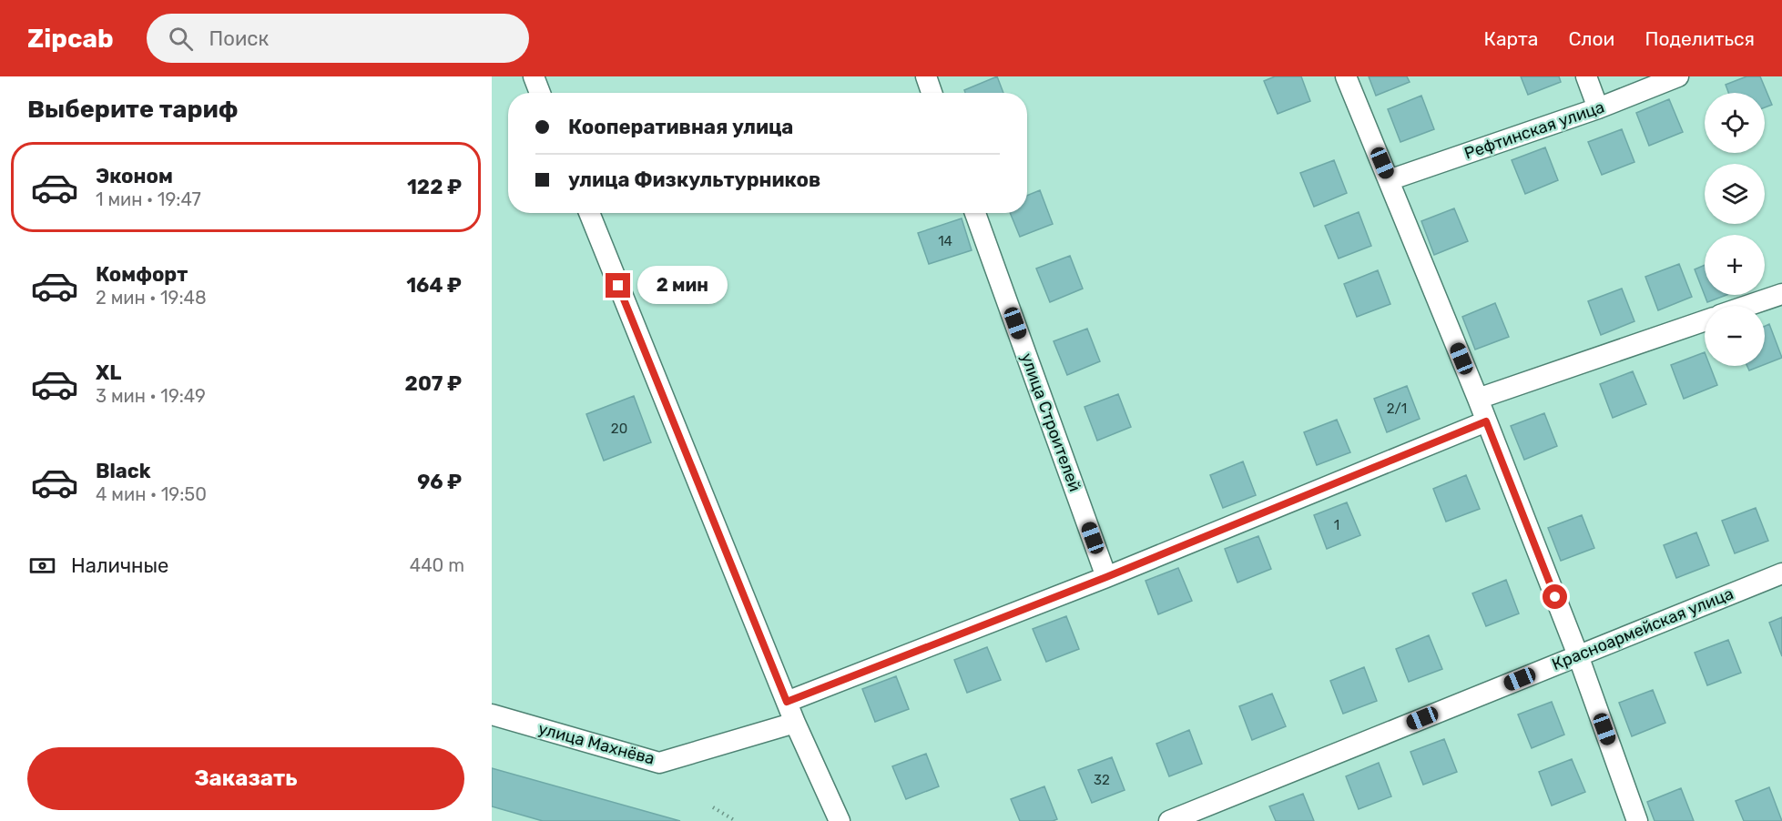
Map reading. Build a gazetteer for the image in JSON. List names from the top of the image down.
{
  "streets": {
    "street": [
      "Рефтинская улица",
      "улица Строителей",
      "Красноармейская улица",
      "улица Махнёва"
    ]
  },
  "house_numbers": [
    "14",
    "2/1",
    "20",
    "1",
    "32"
  ],
  "page": {
    "header": "Zipcab",
    "search": "Поиск",
    "nav": ["Карта", "Слои", "Поделиться"],
    "heading": "Выберите тариф",
    "map_buttons": ["+", "−"],
    "banner": ["Кооперативная улица", "улица Физкультурников"],
    "list": [
      {
        "name": "Эконом",
        "note": "1 мин · 19:47",
        "value": "122 ₽"
      },
      {
        "name": "Комфорт",
        "note": "2 мин · 19:48",
        "value": "164 ₽"
      },
      {
        "name": "XL",
        "note": "3 мин · 19:49",
        "value": "207 ₽"
      },
      {
        "name": "Black",
        "note": "4 мин · 19:50",
        "value": "96 ₽"
      }
    ],
    "bubble": "2 мин",
    "pay": ["Наличные", "440 m"],
    "buttons": "Заказать"
  }
}
